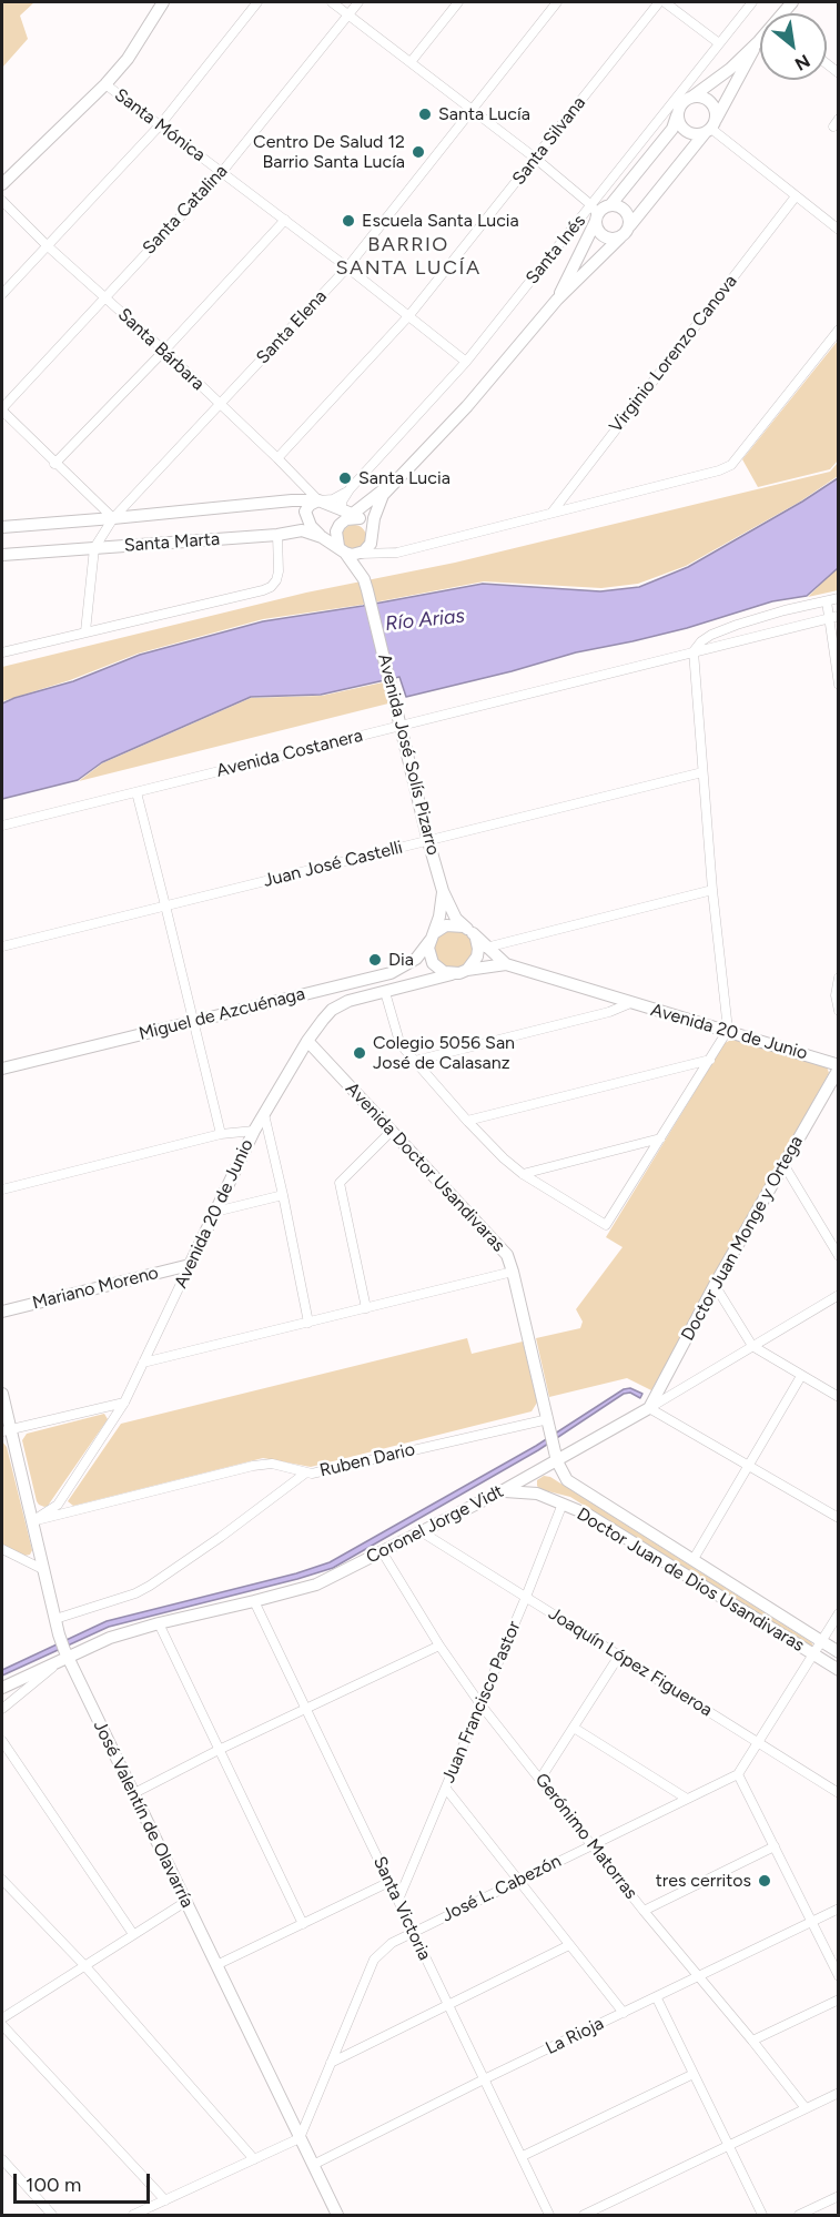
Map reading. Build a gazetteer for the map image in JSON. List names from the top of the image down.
{
  "streets": {
    "street": [
      "Santa Mónica",
      "Santa Silvana",
      "Santa Catalina",
      "Santa Inés",
      "Santa Elena",
      "Santa Bárbara",
      "Virginio Lorenzo Canova",
      "Santa Marta",
      "Avenida Costanera",
      "Avenida José Solís Pizarro",
      "Juan José Castelli",
      "Miguel de Azcuénaga",
      "Avenida 20 de Junio",
      "Avenida Doctor Usandivaras",
      "Doctor Juan Monge y Ortega",
      "Mariano Moreno",
      "Ruben Dario",
      "Coronel Jorge Vidt",
      "Doctor Juan de Dios Usandivaras",
      "Joaquín López Figueroa",
      "Juan Francisco Pastor",
      "José Valentín de Olavarría",
      "Gerónimo Matorras",
      "José L. Cabezón",
      "Santa Victoria",
      "La Rioja"
    ]
  },
  "crossings": [
    ["Santa Mónica", "Santa Silvana"],
    ["Santa Mónica", "Santa Catalina"],
    ["Santa Mónica", "Santa Inés"],
    ["Santa Mónica", "Santa Elena"],
    ["Santa Silvana", "Santa Bárbara"],
    ["Santa Catalina", "Santa Bárbara"],
    ["Santa Inés", "Santa Bárbara"],
    ["Santa Inés", "Santa Marta"],
    ["Santa Inés", "Avenida José Solís Pizarro"],
    ["Santa Elena", "Santa Bárbara"],
    ["Santa Elena", "Santa Marta"],
    ["Santa Bárbara", "Santa Marta"],
    ["Avenida Costanera", "Avenida José Solís Pizarro"],
    ["Avenida José Solís Pizarro", "Juan José Castelli"],
    ["Avenida José Solís Pizarro", "Miguel de Azcuénaga"],
    ["Avenida José Solís Pizarro", "Avenida 20 de Junio"],
    ["Miguel de Azcuénaga", "Avenida 20 de Junio"],
    ["Avenida 20 de Junio", "Avenida Doctor Usandivaras"],
    ["Avenida 20 de Junio", "Doctor Juan Monge y Ortega"],
    ["Avenida 20 de Junio", "Mariano Moreno"],
    ["Avenida 20 de Junio", "Ruben Dario"],
    ["Avenida 20 de Junio", "José Valentín de Olavarría"],
    ["Avenida Doctor Usandivaras", "Ruben Dario"],
    ["Avenida Doctor Usandivaras", "Coronel Jorge Vidt"],
    ["Doctor Juan Monge y Ortega", "Coronel Jorge Vidt"],
    ["Ruben Dario", "José Valentín de Olavarría"],
    ["Coronel Jorge Vidt", "Doctor Juan de Dios Usandivaras"],
    ["Coronel Jorge Vidt", "Joaquín López Figueroa"],
    ["Coronel Jorge Vidt", "José Valentín de Olavarría"],
    ["Coronel Jorge Vidt", "Gerónimo Matorras"],
    ["Coronel Jorge Vidt", "Santa Victoria"],
    ["Doctor Juan de Dios Usandivaras", "Juan Francisco Pastor"],
    ["Joaquín López Figueroa", "Juan Francisco Pastor"],
    ["Juan Francisco Pastor", "Gerónimo Matorras"],
    ["Juan Francisco Pastor", "Santa Victoria"],
    ["José Valentín de Olavarría", "La Rioja"],
    ["Gerónimo Matorras", "José L. Cabezón"],
    ["Gerónimo Matorras", "La Rioja"],
    ["José L. Cabezón", "Santa Victoria"],
    ["Santa Victoria", "La Rioja"]
  ],
  "districts": ["BARRIO SANTA LUCÍA"],
  "water": ["Río Arias"],
  "places": [
    "Santa Lucía",
    "Centro De Salud 12 Barrio Santa Lucía",
    "Escuela Santa Lucia",
    "Santa Lucia",
    "Dia",
    "Colegio 5056 San José de Calasanz",
    "tres cerritos"
  ],
  "scale_bar": "100 m",
  "north": "bottom right"
}
